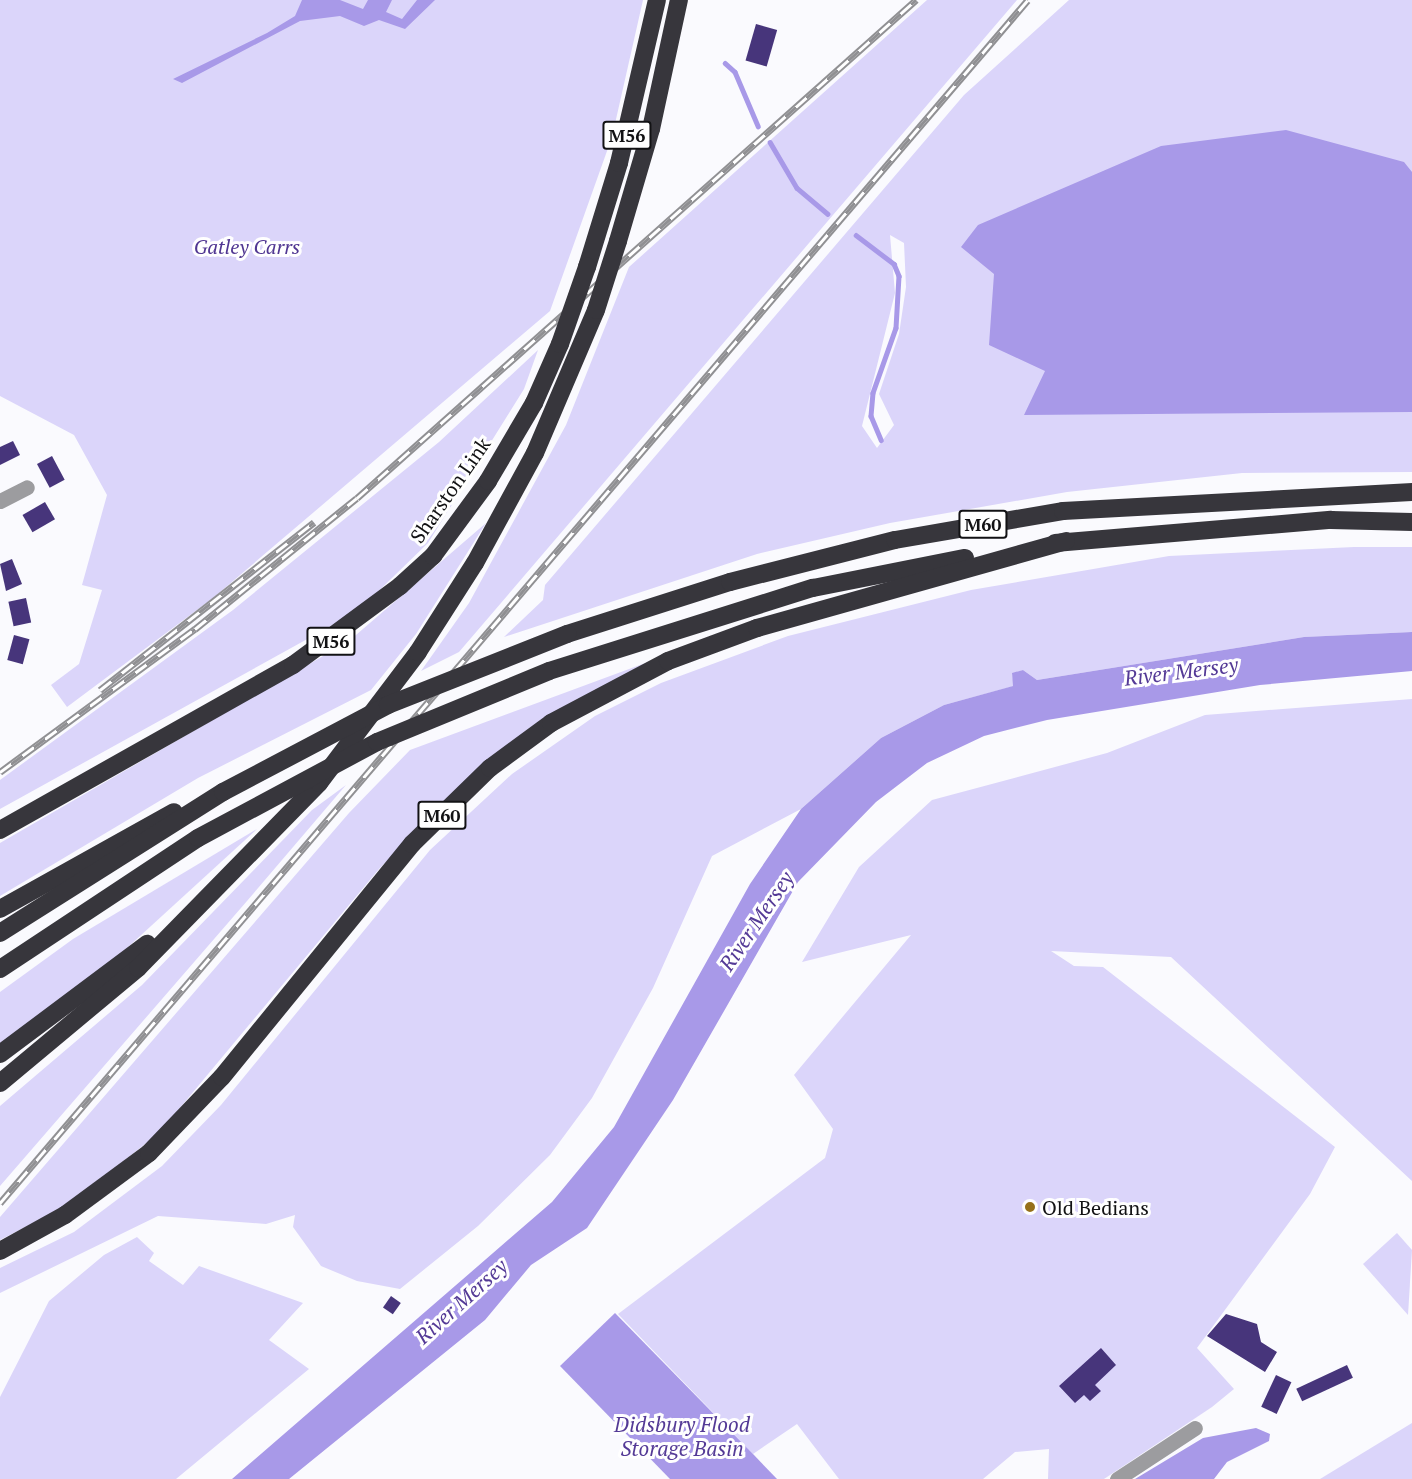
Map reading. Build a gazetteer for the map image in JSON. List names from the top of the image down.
{
  "streets": {
    "highway": ["M56", "Sharston Link", "M60"]
  },
  "water": ["River Mersey", "Didsbury Flood Storage Basin"],
  "parks": ["Gatley Carrs"],
  "places": ["Old Bedians"]
}
